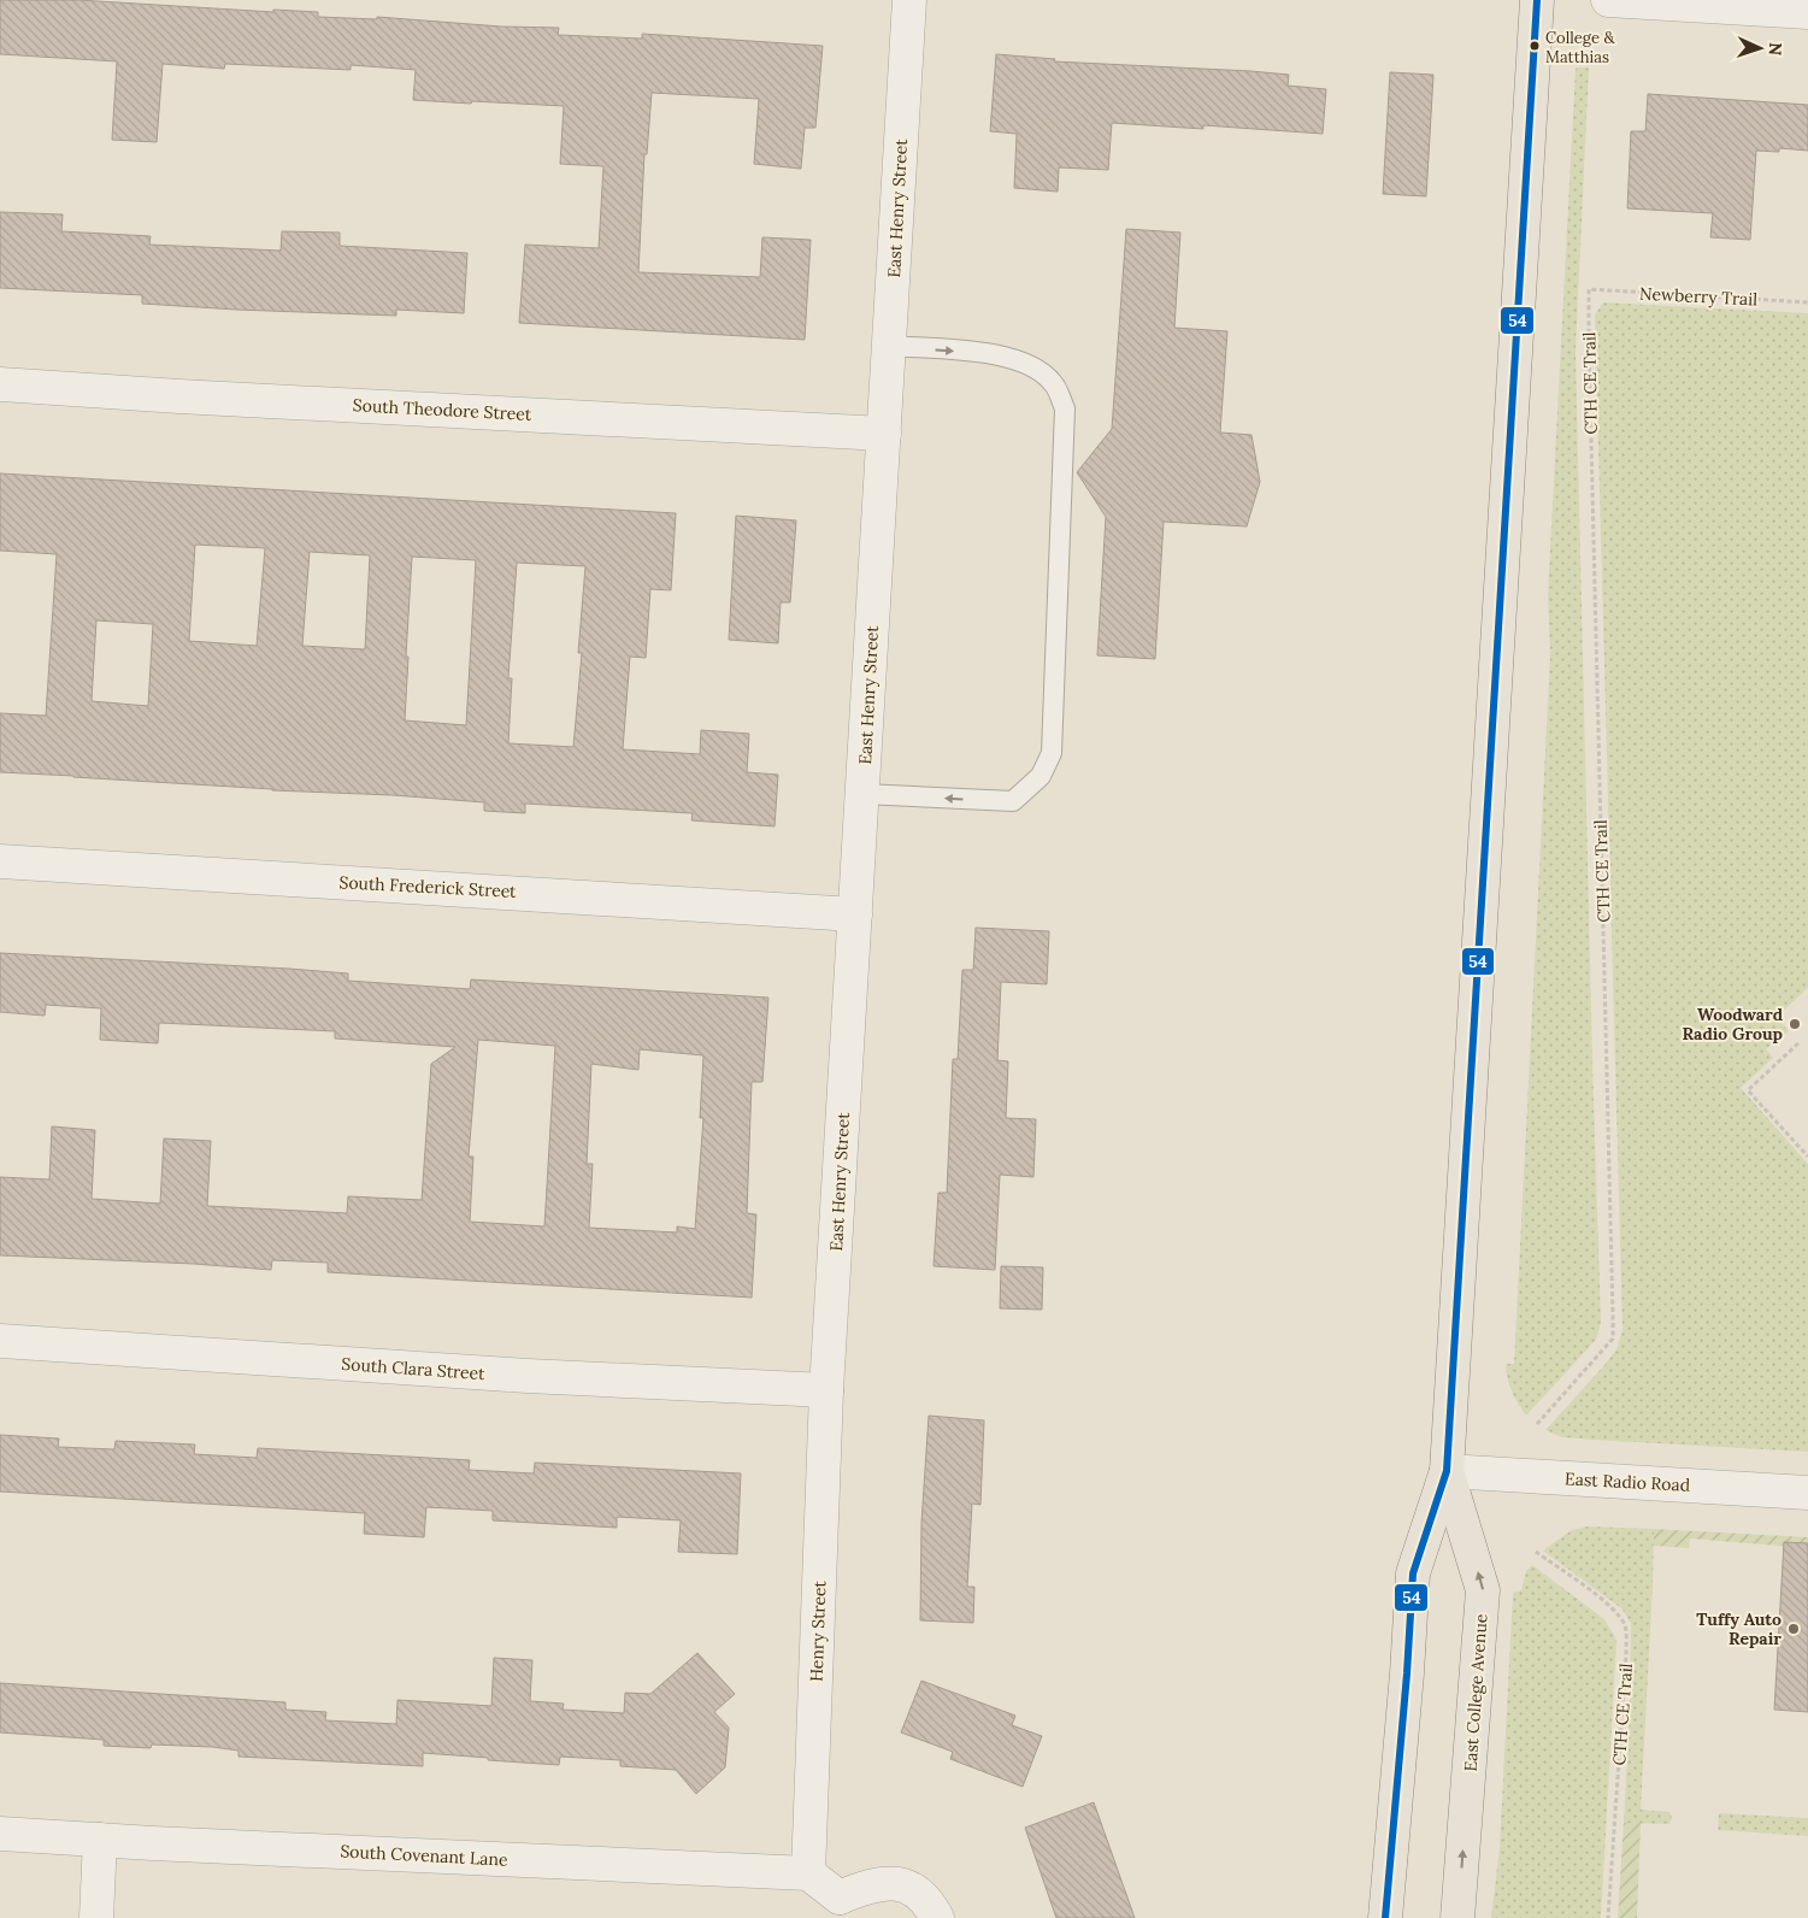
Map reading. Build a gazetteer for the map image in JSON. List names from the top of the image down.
{
  "streets": {
    "main road": ["East College Avenue"],
    "street": [
      "East Henry Street",
      "South Theodore Street",
      "South Frederick Street",
      "South Clara Street",
      "East Radio Road",
      "Henry Street",
      "South Covenant Lane"
    ],
    "path": ["Newberry Trail", "CTH CE Trail"]
  },
  "crossings": [
    ["East Henry Street", "South Theodore Street"],
    ["East Henry Street", "South Frederick Street"],
    ["East Henry Street", "South Clara Street"],
    ["East Henry Street", "Henry Street"],
    ["Newberry Trail", "CTH CE Trail"],
    ["South Clara Street", "Henry Street"],
    ["East Radio Road", "East College Avenue"],
    ["Henry Street", "South Covenant Lane"]
  ],
  "places": ["College & Matthias", "Woodward Radio Group", "Tuffy Auto Repair"],
  "lines": ["transit line 54"],
  "north": "right"
}
